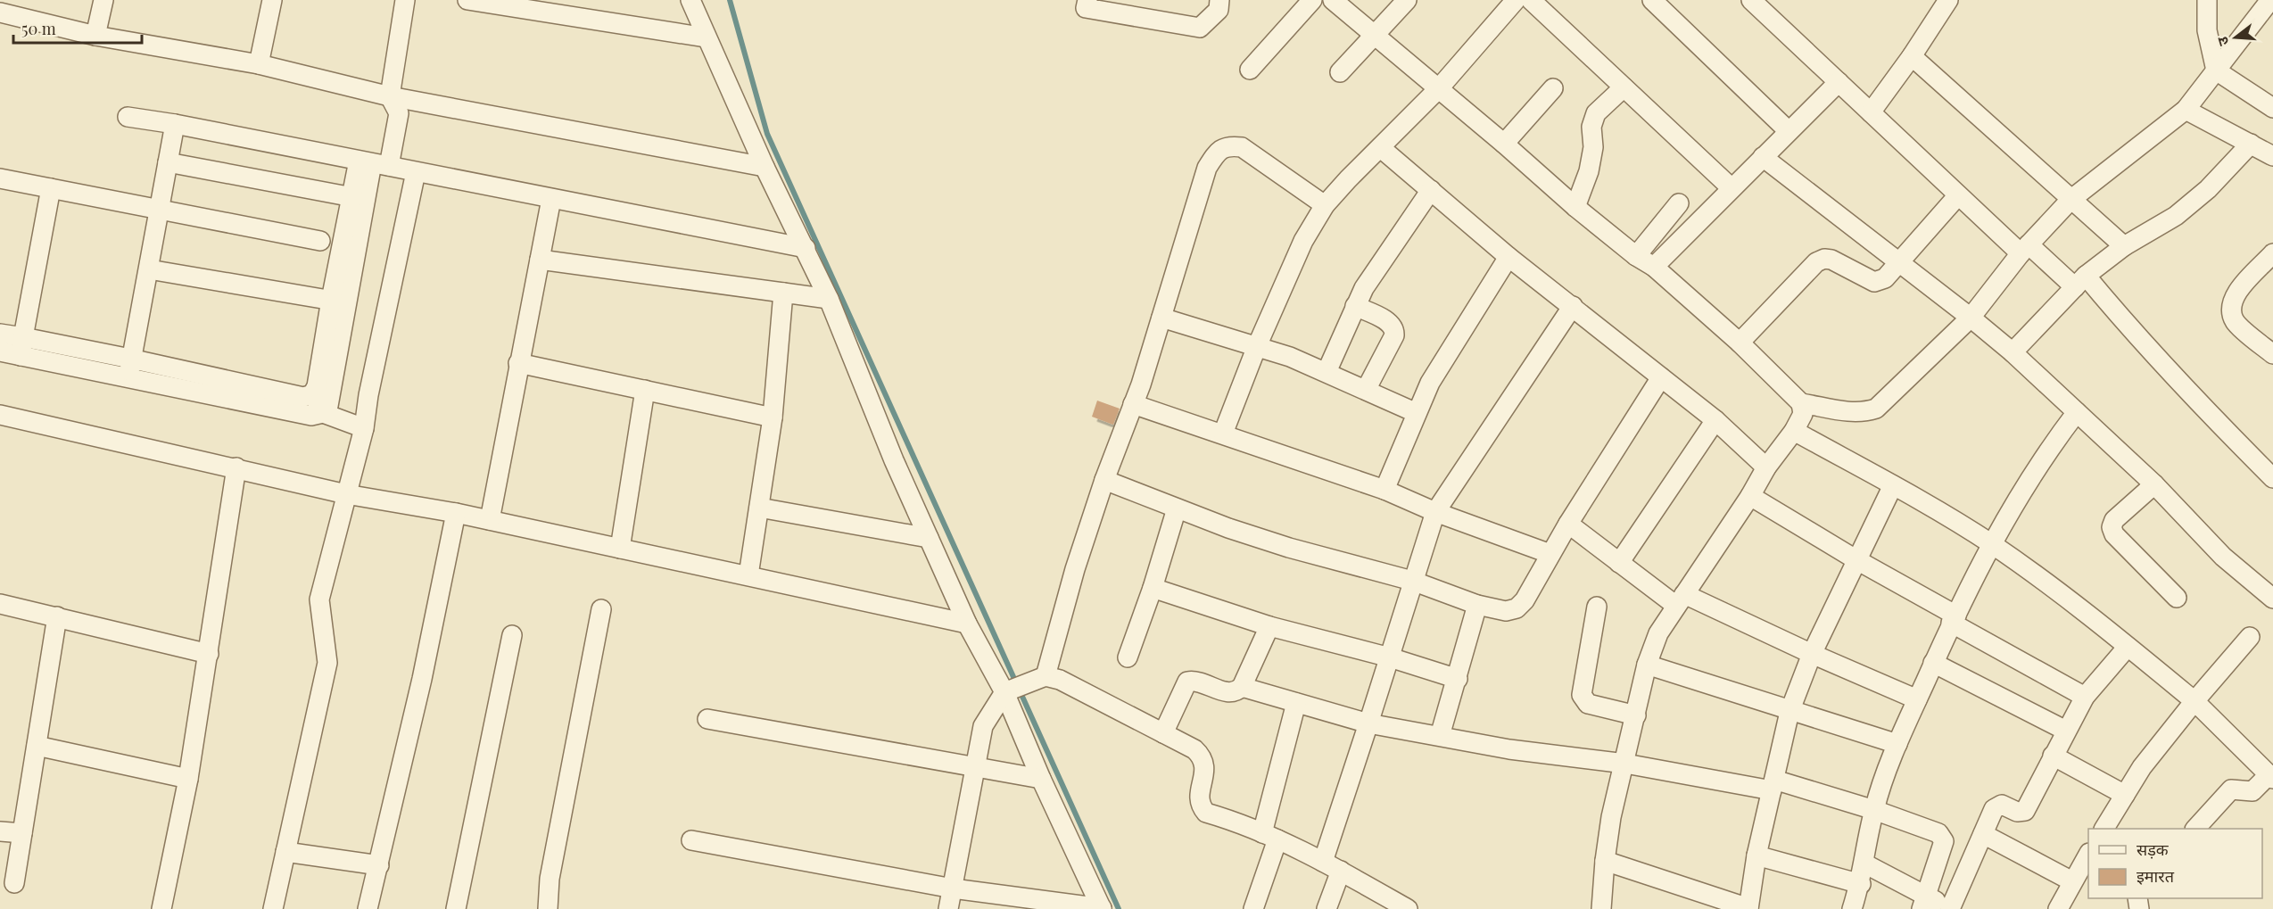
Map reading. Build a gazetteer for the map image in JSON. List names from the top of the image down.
{
  "legend": ["सड़क", "इमारत"],
  "scale_bar": "50 m",
  "north": "left"
}
